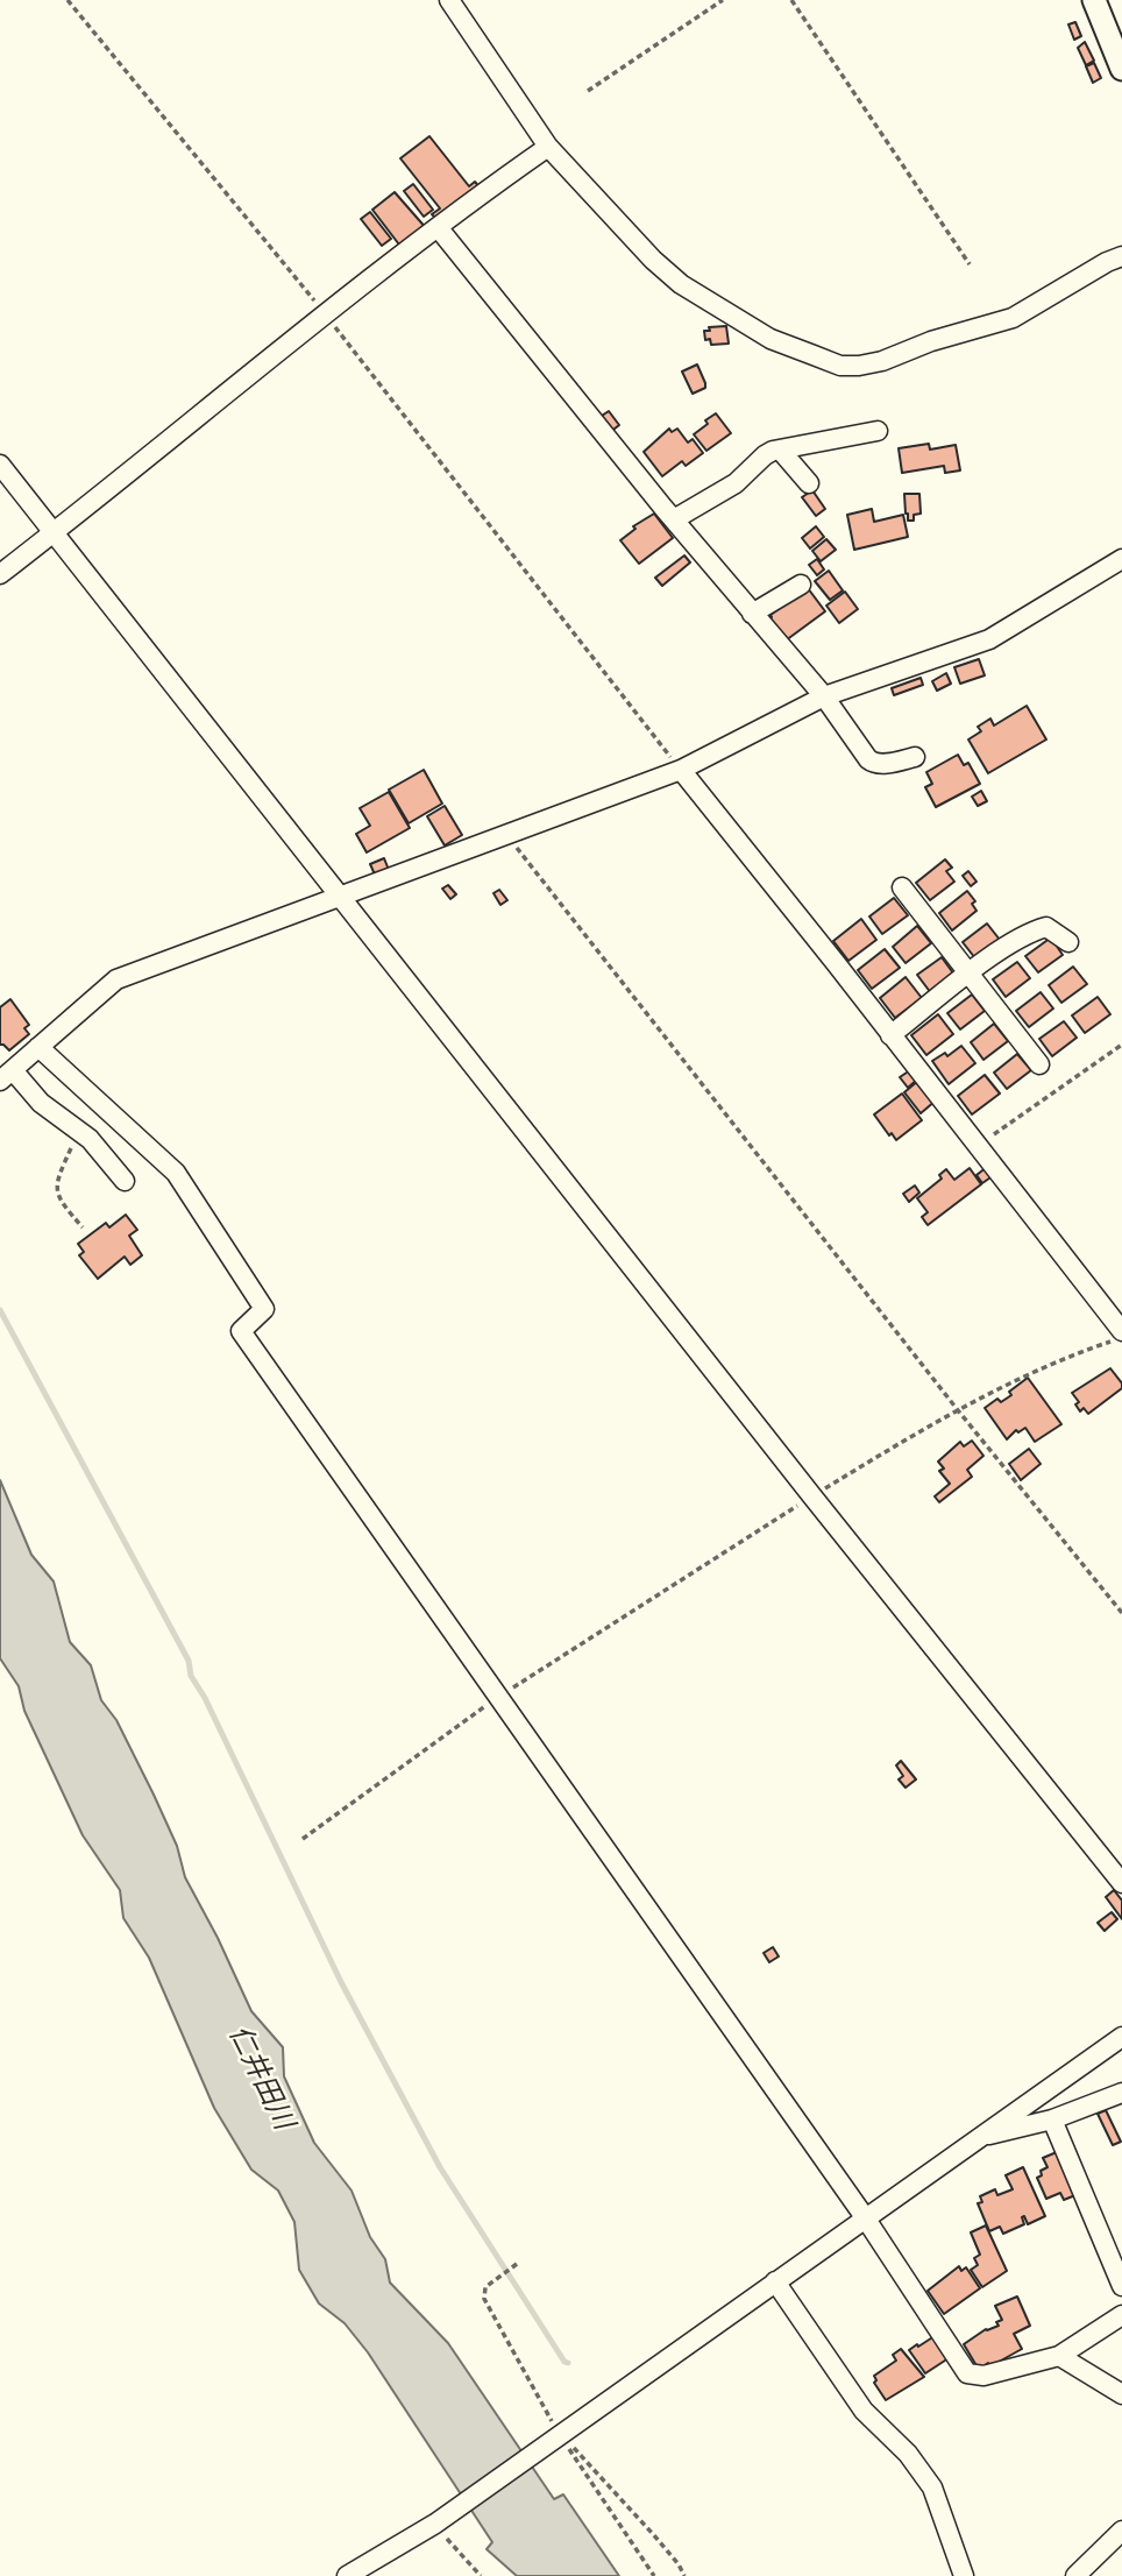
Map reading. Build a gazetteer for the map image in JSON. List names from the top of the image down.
{
  "water": ["仁井田川"]
}
